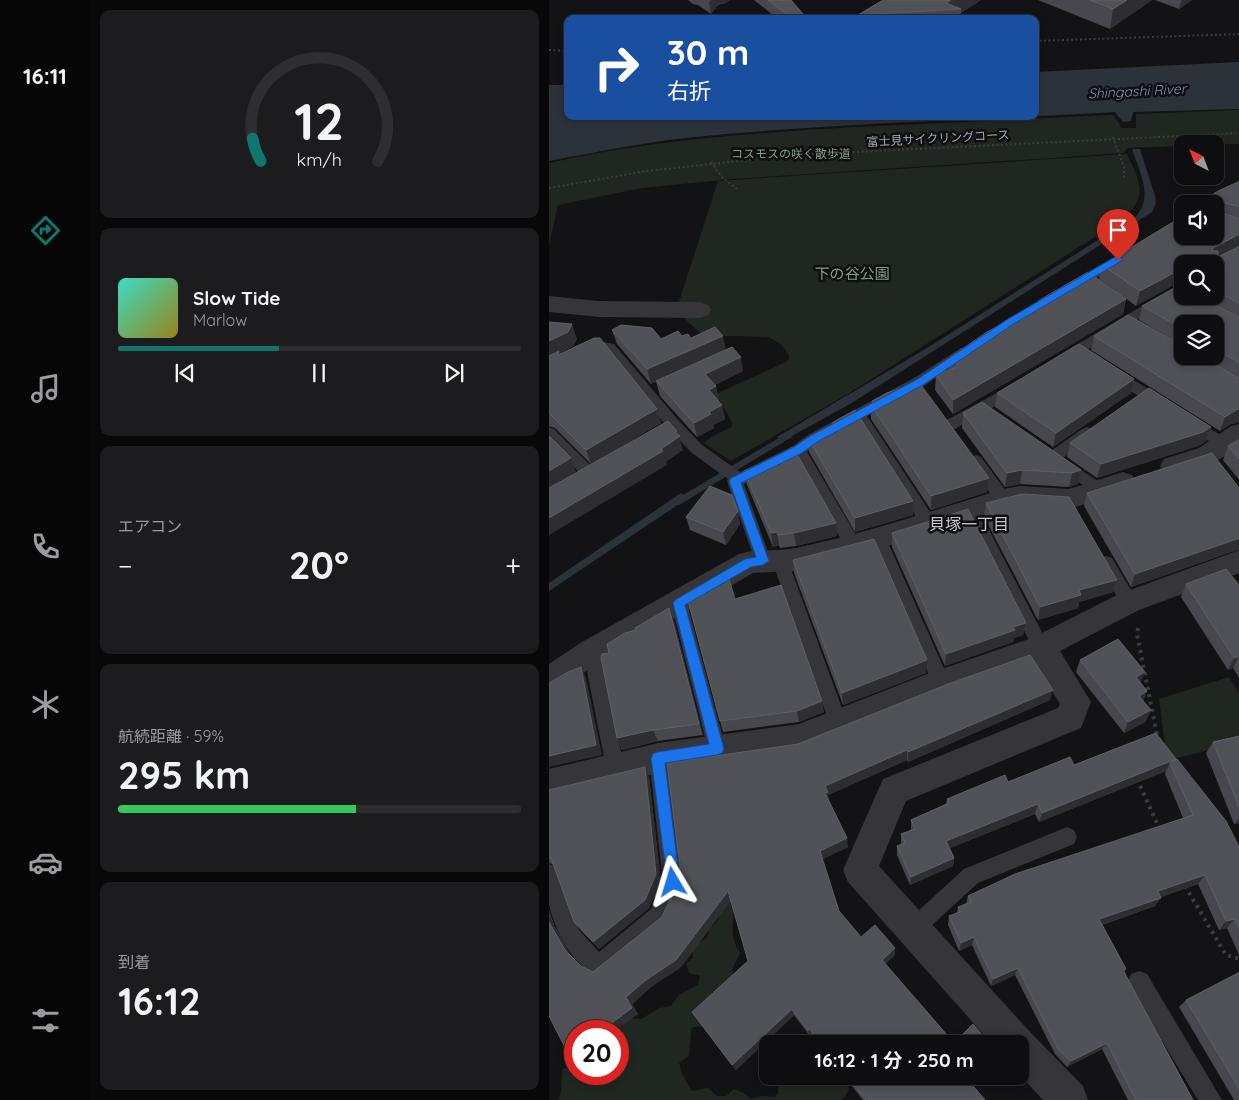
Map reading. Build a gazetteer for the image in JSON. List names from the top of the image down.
{
  "streets": {
    "path": ["富士見サイクリングコース"]
  },
  "districts": ["貝塚一丁目"],
  "water": ["Shingashi River"],
  "parks": ["コスモスの咲く散歩道", "下の谷公園"],
  "north": "top left",
  "page": {
    "tabs": "16:11",
    "turn": ["30 m", "右折"],
    "song": ["Slow Tide", "Marlow"],
    "tile": [
      "エアコン",
      ["航続距離 · 59%", "295 km"],
      ["到着", "16:12"]
    ],
    "heat": ["−", "20°", "+"],
    "limit": "20",
    "trip": "16:12 · 1 分 · 250 m",
    "gauge": ["12", "km/h"]
  }
}
